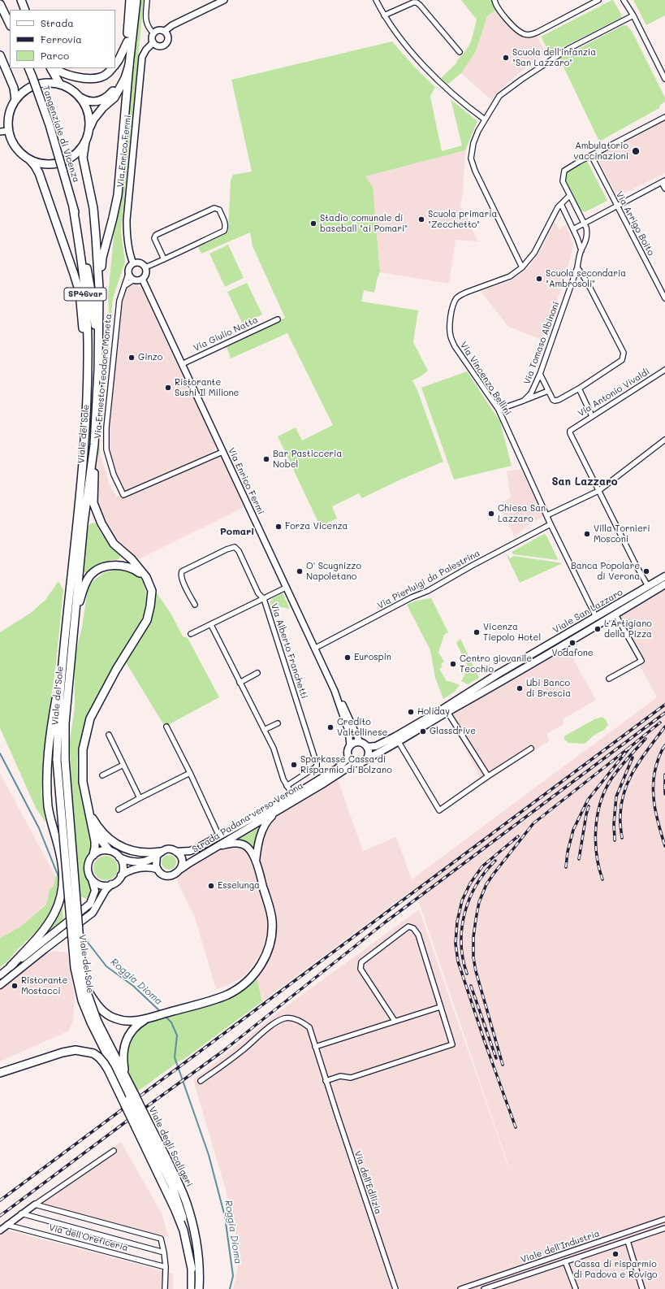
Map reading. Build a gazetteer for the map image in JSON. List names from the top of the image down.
{
  "streets": {
    "main road": [
      "Tangenziale di Vicenza",
      "SP46var",
      "Viale del Sole",
      "Viale San Lazzaro",
      "Strada Padana verso Verona",
      "Viale degli Scaligeri"
    ],
    "street": [
      "Via Enrico Fermi",
      "Via Arrigo Boito",
      "Via Giulio Natta",
      "Via Tomaso Albinoni",
      "Via Ernesto Teodoro Moneta",
      "Via Vincenzo Bellini",
      "Via Antonio Vivaldi",
      "Via Pierluigi da Palestrina",
      "Via Alberto Franchetti",
      "Via dell'Edilizia",
      "Via dell'Oreficeria",
      "Viale dell'Industria"
    ]
  },
  "crossings": [
    ["Tangenziale di Vicenza", "Viale del Sole"],
    ["Via Enrico Fermi", "Via Giulio Natta"],
    ["Via Enrico Fermi", "Via Ernesto Teodoro Moneta"],
    ["Via Enrico Fermi", "Via Pierluigi da Palestrina"],
    ["Via Enrico Fermi", "Viale San Lazzaro"],
    ["Via Arrigo Boito", "Via Tomaso Albinoni"],
    ["Via Tomaso Albinoni", "Via Vincenzo Bellini"],
    ["Via Vincenzo Bellini", "Via Pierluigi da Palestrina"],
    ["Via Vincenzo Bellini", "Viale San Lazzaro"],
    ["Viale del Sole", "Viale degli Scaligeri"]
  ],
  "districts": ["San Lazzaro", "Pomari"],
  "water": ["Roggia Dioma"],
  "places": [
    "Scuola dell'infanzia \"San Lazzaro\"",
    "Ambulatorio vaccinazioni",
    "Scuola primaria \"Zecchetto\"",
    "Stadio comunale di baseball \"ai Pomari\"",
    "Scuola secondaria \"Ambrosoli\"",
    "Ginzo",
    "Ristorante Sushi Il Milione",
    "Bar Pasticceria Nobel",
    "Chiesa San Lazzaro",
    "Forza Vicenza",
    "Villa Tornieri Mosconi",
    "O' Scugnizzo Napoletano",
    "Banca Popolare di Verona",
    "L'Artigiano della Pizza",
    "Vicenza Tiepolo Hotel",
    "Vodafone",
    "Eurospin",
    "Centro giovanile Tecchio",
    "Ubi Banco di Brescia",
    "Holiday",
    "Credito Valtellinese",
    "Glassdrive",
    "Sparkasse Cassa di Risparmio di Bolzano",
    "Esselunga",
    "Ristorante Mostacci",
    "Cassa di risparmio di Padova e Rovigo"
  ],
  "legend": ["Strada", "Ferrovia", "Parco"]
}
